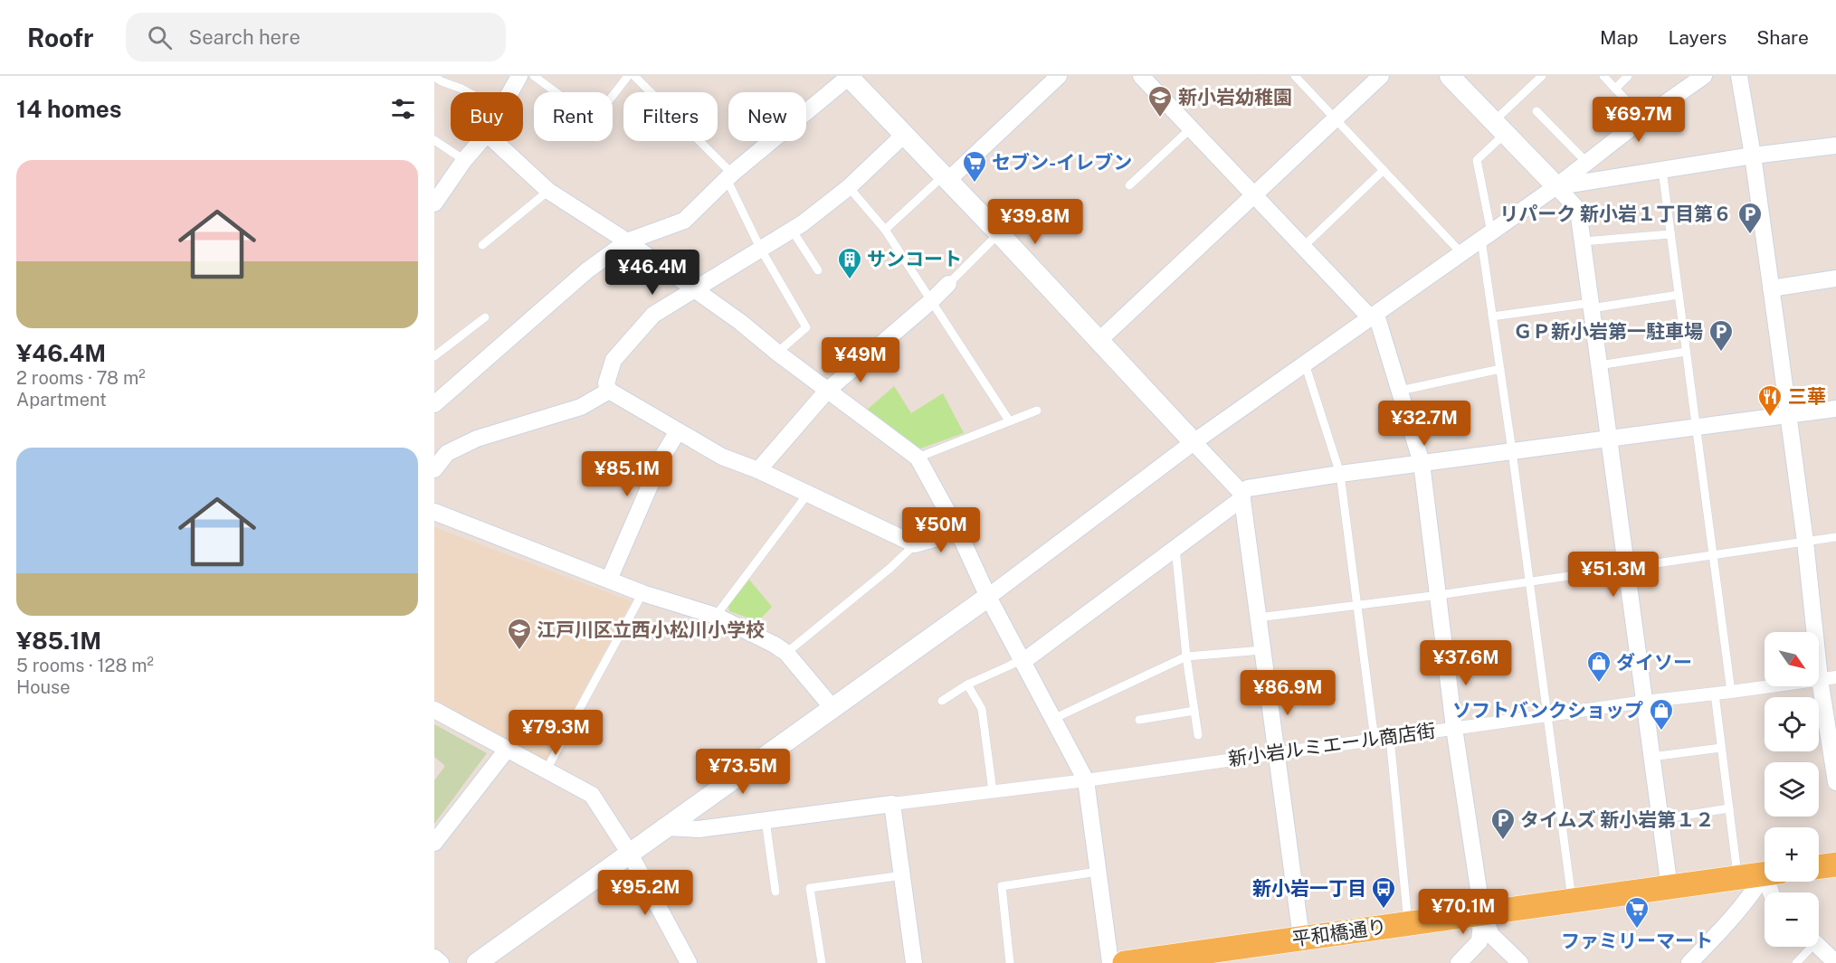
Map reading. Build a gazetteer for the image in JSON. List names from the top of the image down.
{
  "streets": {
    "main road": ["平和橋通り"],
    "street": ["新小岩ルミエール商店街"]
  },
  "places": {
    "school or university": ["新小岩幼稚園", "江戸川区立西小松川小学校"],
    "supermarket": ["セブン-イレブン", "ファミリーマート"],
    "parking": ["リパーク 新小岩１丁目第６", "ＧＰ新小岩第一駐車場", "タイムズ 新小岩第１２"],
    "building": ["サンコート"],
    "restaurant": ["三華"],
    "shop": ["ダイソー", "ソフトバンクショップ"],
    "bus stop": ["新小岩一丁目"]
  },
  "north": "bottom right",
  "page": {
    "header": "Roofr",
    "search": "Search here",
    "nav": ["Map", "Layers", "Share"],
    "heading": "14 homes",
    "chip": [
      "Buy",
      "Rent",
      "Filters",
      "New"
    ],
    "price": [
      "¥69.7M",
      "¥39.8M",
      "¥46.4M",
      "¥49M",
      "¥32.7M",
      "¥85.1M",
      "¥50M",
      "¥51.3M",
      "¥37.6M",
      "¥86.9M",
      "¥79.3M",
      "¥73.5M",
      "¥95.2M",
      "¥70.1M"
    ],
    "list": [
      {
        "name": "¥46.4M",
        "note": "2 rooms · 78 m² · Apartment"
      },
      {
        "name": "¥85.1M",
        "note": "5 rooms · 128 m² · House"
      }
    ],
    "map_buttons": ["+", "−"]
  }
}
